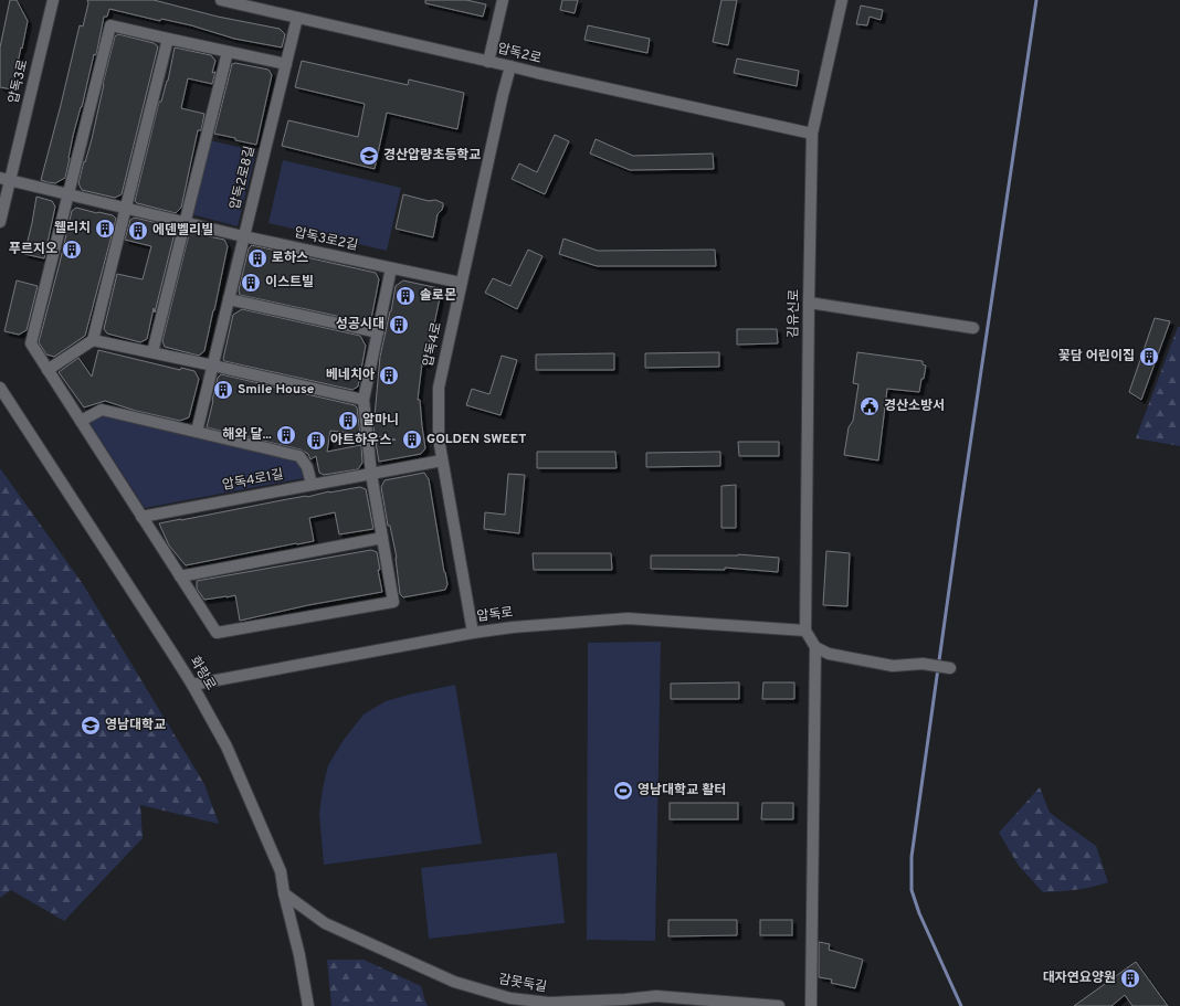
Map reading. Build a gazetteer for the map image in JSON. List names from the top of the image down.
{
  "streets": {
    "street": [
      "압독2로",
      "압독3로",
      "압독2로8길",
      "압독3로2길",
      "김유신로",
      "압독4로",
      "압독4로1길",
      "압독로",
      "화랑로",
      "감못둑길"
    ]
  },
  "crossings": [
    ["압독2로", "압독2로8길"],
    ["압독2로", "김유신로"],
    ["압독2로", "압독4로"],
    ["압독3로", "압독3로2길"],
    ["압독2로8길", "압독3로2길"],
    ["압독3로2길", "압독4로"],
    ["김유신로", "압독로"],
    ["압독4로", "압독4로1길"],
    ["압독4로", "압독로"],
    ["압독로", "화랑로"],
    ["화랑로", "감못둑길"]
  ],
  "places": {
    "school or university": ["경산압량초등학교", "영남대학교"],
    "building": [
      "웰리치",
      "에덴벨리빌",
      "푸르지오",
      "로하스",
      "이스트빌",
      "솔로몬",
      "성공시대",
      "꽃담 어린이집",
      "베네치아",
      "Smile House",
      "알마니",
      "해와 달...",
      "GOLDEN SWEET",
      "아트하우스",
      "대자연요양원"
    ],
    "public building": ["경산소방서"],
    "sports": ["영남대학교 활터"]
  }
}
